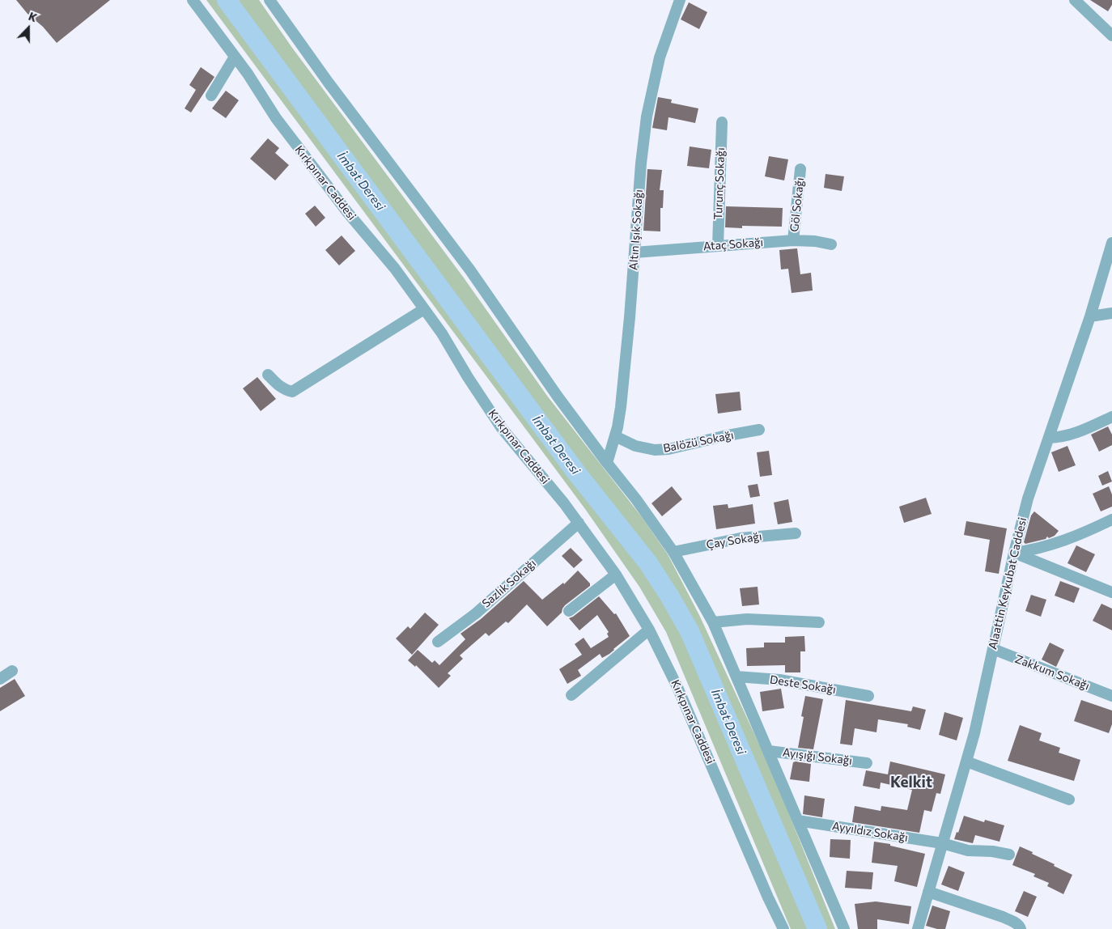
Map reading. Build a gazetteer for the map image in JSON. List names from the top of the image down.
{
  "streets": {
    "street": [
      "Kırkpınar Caddesi",
      "Turunç Sokağı",
      "Göl Sokağı",
      "Altın Işık Sokağı",
      "Ataç Sokağı",
      "Balözü Sokağı",
      "Çay Sokağı",
      "Sazlık Sokağı",
      "Alaattin Keykubat Caddesi",
      "Zakkum Sokağı",
      "Deste Sokağı",
      "Ayışığı Sokağı",
      "Ayyıldız Sokağı"
    ]
  },
  "crossings": [
    ["Kırkpınar Caddesi", "Sazlık Sokağı"],
    ["Turunç Sokağı", "Ataç Sokağı"],
    ["Göl Sokağı", "Ataç Sokağı"],
    ["Altın Işık Sokağı", "Ataç Sokağı"],
    ["Altın Işık Sokağı", "Balözü Sokağı"],
    ["Alaattin Keykubat Caddesi", "Zakkum Sokağı"],
    ["Alaattin Keykubat Caddesi", "Ayyıldız Sokağı"]
  ],
  "districts": ["Kelkit"],
  "water": ["İmbat Deresi"],
  "north": "top"
}
